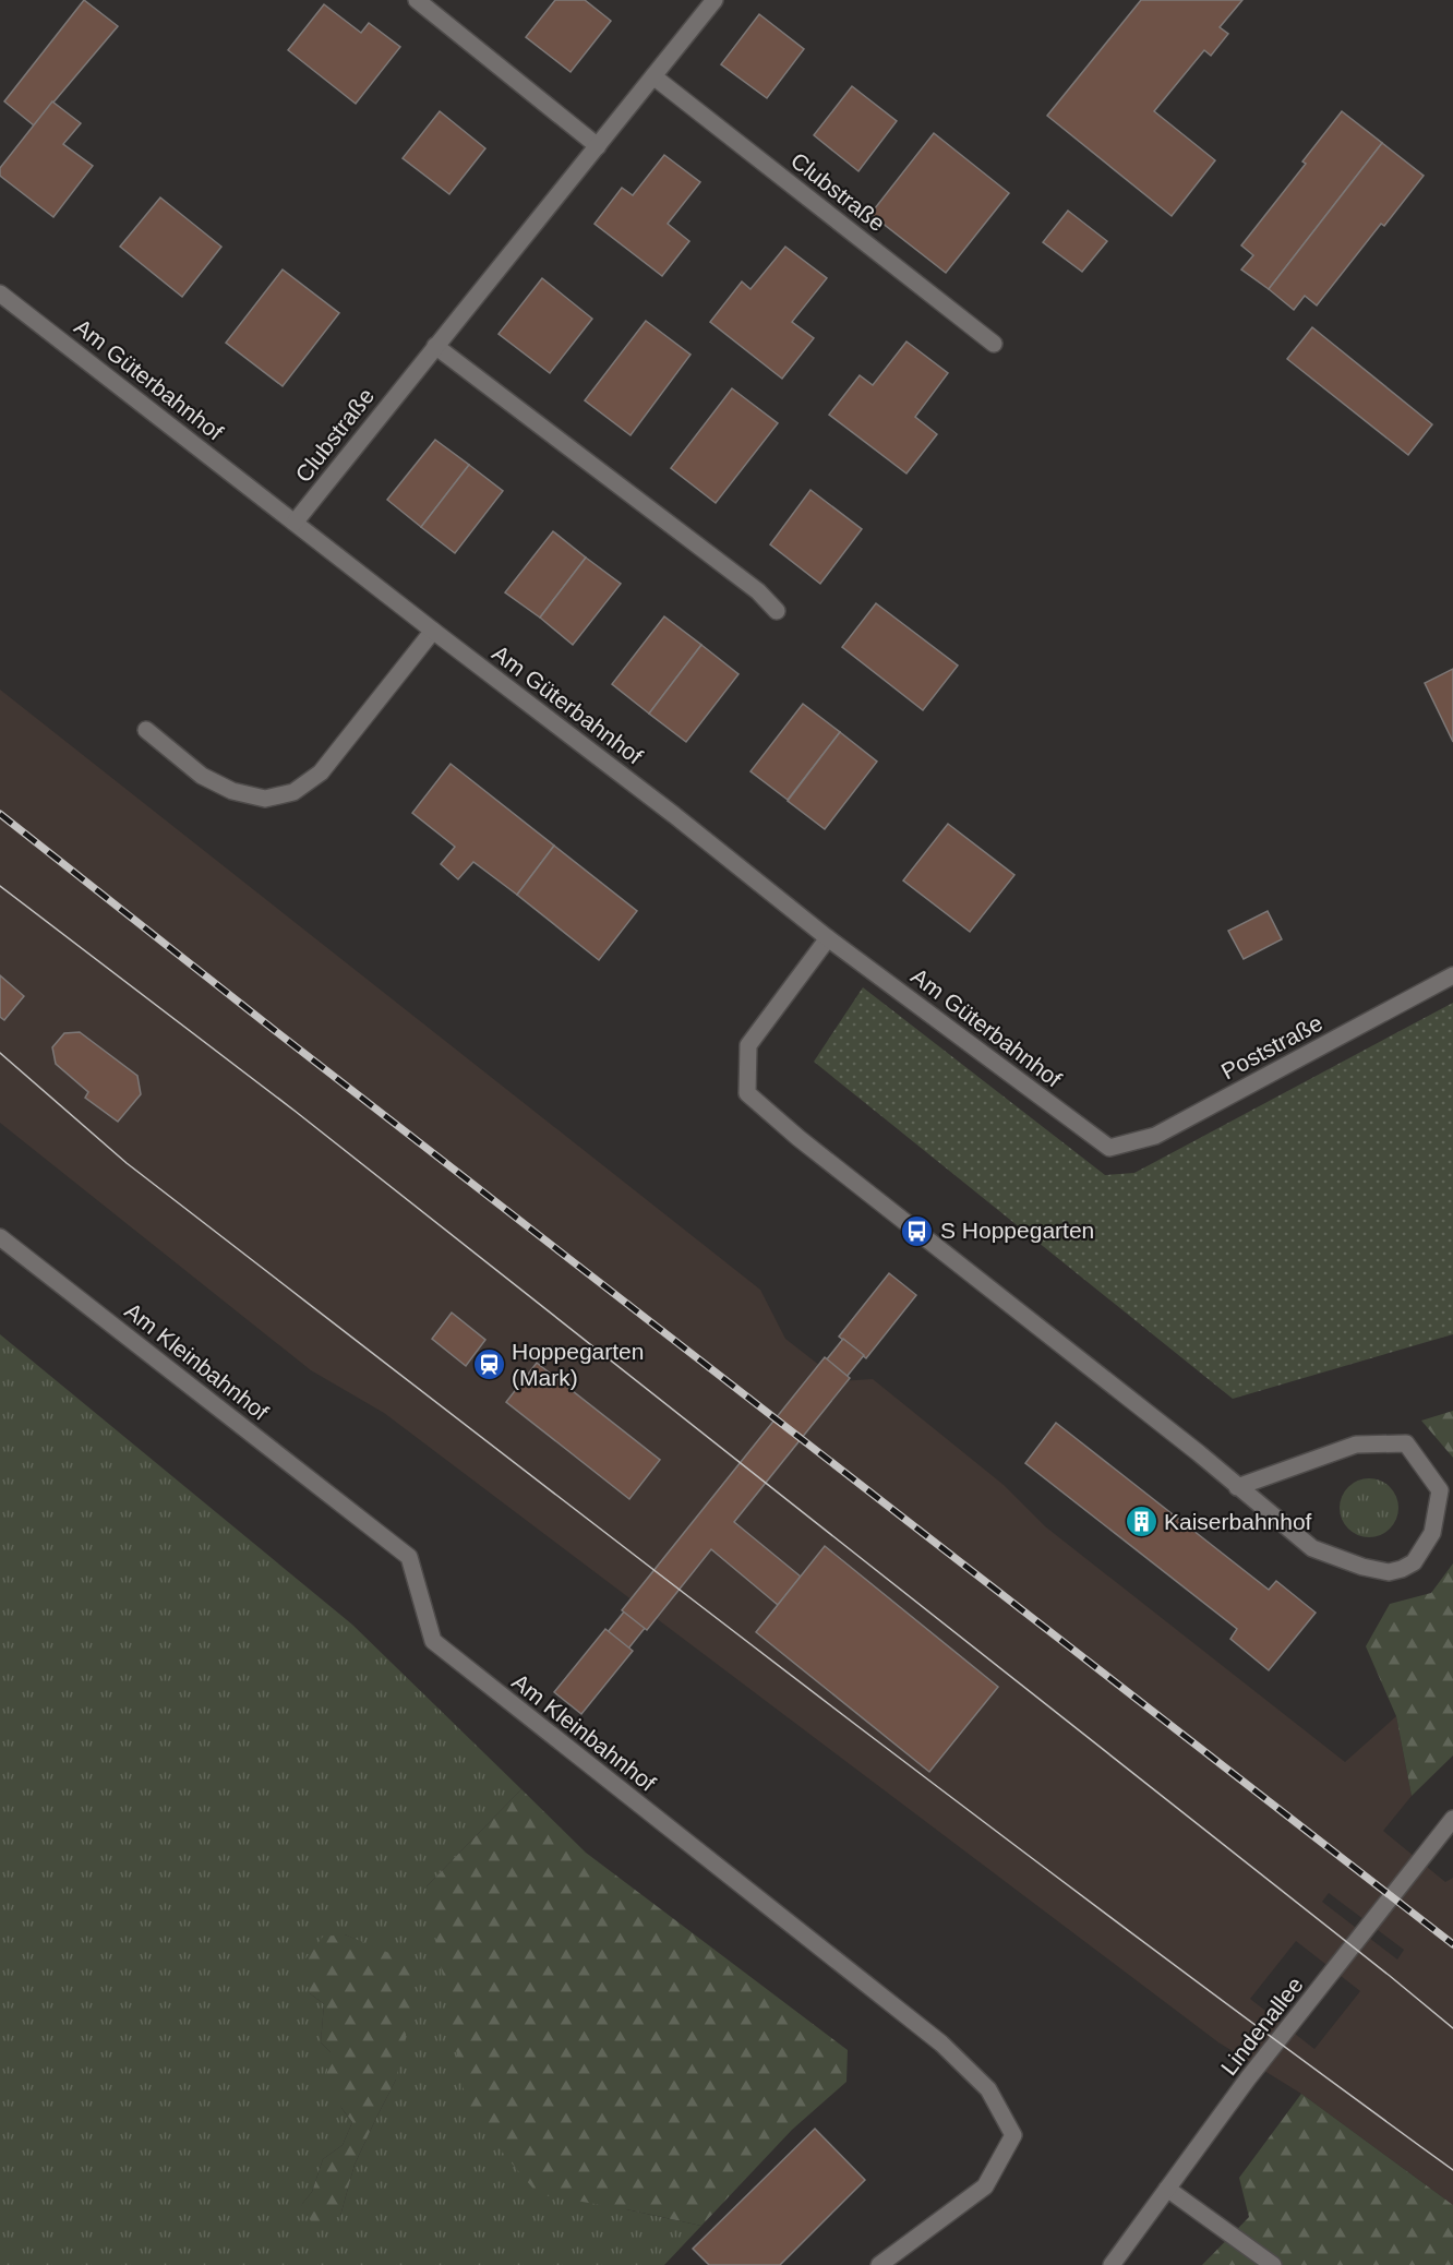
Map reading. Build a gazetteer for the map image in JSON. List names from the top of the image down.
{
  "streets": {
    "street": [
      "Clubstraße",
      "Am Güterbahnhof",
      "Poststraße",
      "Am Kleinbahnhof",
      "Lindenallee"
    ]
  },
  "crossings": [
    ["Clubstraße", "Am Güterbahnhof"],
    ["Am Güterbahnhof", "Poststraße"]
  ],
  "places": {
    "bus stop": ["S Hoppegarten"],
    "station": ["Hoppegarten (Mark)"],
    "building": ["Kaiserbahnhof"]
  }
}
